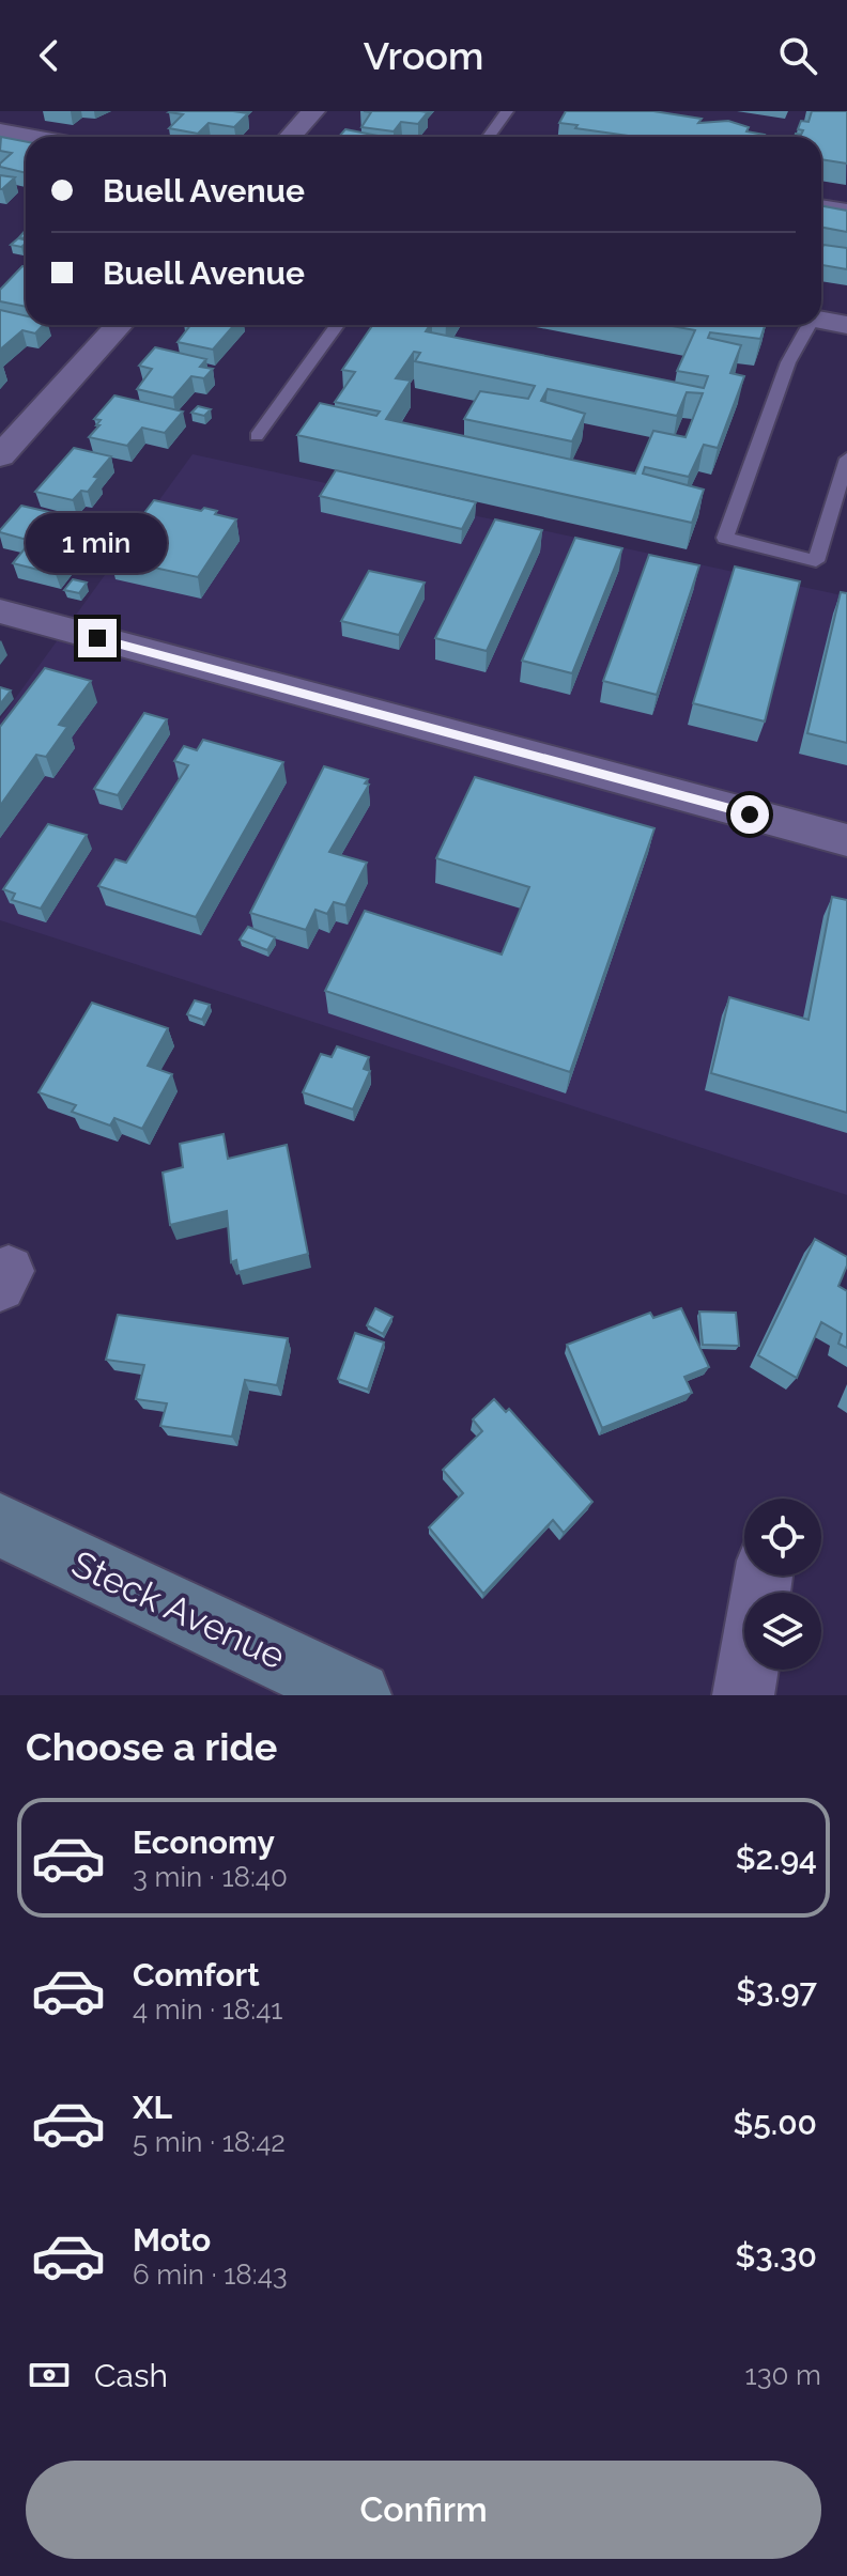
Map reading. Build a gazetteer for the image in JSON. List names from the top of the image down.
{
  "streets": {
    "street": ["Steck Avenue"]
  },
  "page": {
    "header": "Vroom",
    "banner": ["Buell Avenue", "Buell Avenue"],
    "bubble": "1 min",
    "heading": "Choose a ride",
    "list": [
      {
        "name": "Economy",
        "note": "3 min · 18:40",
        "value": "$2.94"
      },
      {
        "name": "Comfort",
        "note": "4 min · 18:41",
        "value": "$3.97"
      },
      {
        "name": "XL",
        "note": "5 min · 18:42",
        "value": "$5.00"
      },
      {
        "name": "Moto",
        "note": "6 min · 18:43",
        "value": "$3.30"
      }
    ],
    "pay": ["Cash", "130 m"],
    "buttons": "Confirm"
  }
}
